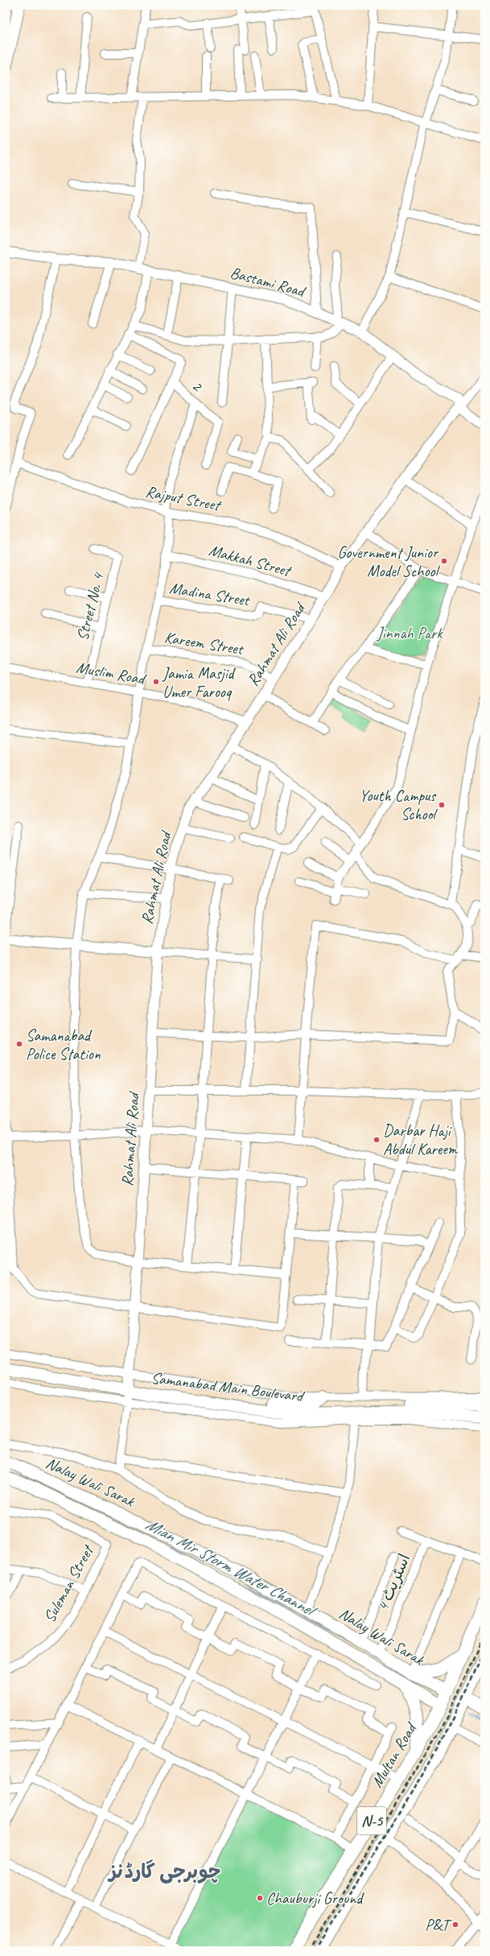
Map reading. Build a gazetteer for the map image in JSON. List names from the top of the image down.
{
  "streets": {
    "main road": [
      "Samanabad Main Boulevard",
      "Nalay Wali Sarak",
      "Multan Road",
      "N-5"
    ],
    "street": [
      "Bastami Road",
      "2",
      "Rajput Street",
      "Makkah Street",
      "Madina Street",
      "Street No. 4",
      "Kareem Street",
      "Rahmat Ali Road",
      "Muslim Road",
      "اسٹریٹ 4",
      "Suleman Street"
    ]
  },
  "crossings": [
    ["Bastami Road", "Rahmat Ali Road"],
    ["2", "Rajput Street"],
    ["2", "Makkah Street"],
    ["2", "Madina Street"],
    ["2", "Kareem Street"],
    ["2", "Rahmat Ali Road"],
    ["2", "Muslim Road"],
    ["Rajput Street", "Rahmat Ali Road"],
    ["Makkah Street", "Rahmat Ali Road"],
    ["Madina Street", "Rahmat Ali Road"],
    ["Street No. 4", "Muslim Road"],
    ["Kareem Street", "Rahmat Ali Road"],
    ["Rahmat Ali Road", "Muslim Road"],
    ["Rahmat Ali Road", "Samanabad Main Boulevard"],
    ["Nalay Wali Sarak", "اسٹریٹ 4"],
    ["Nalay Wali Sarak", "Multan Road"]
  ],
  "districts": ["چوبرجی گارڈنز"],
  "water": ["Mian Mir Storm Water Channel"],
  "parks": ["Jinnah Park"],
  "places": [
    "Government Junior Model School",
    "Jamia Masjid Umer Farooq",
    "Youth Campus School",
    "Samanabad Police Station",
    "Darbar Haji Abdul Kareem",
    "Chauburji Ground",
    "P&T"
  ]
}
